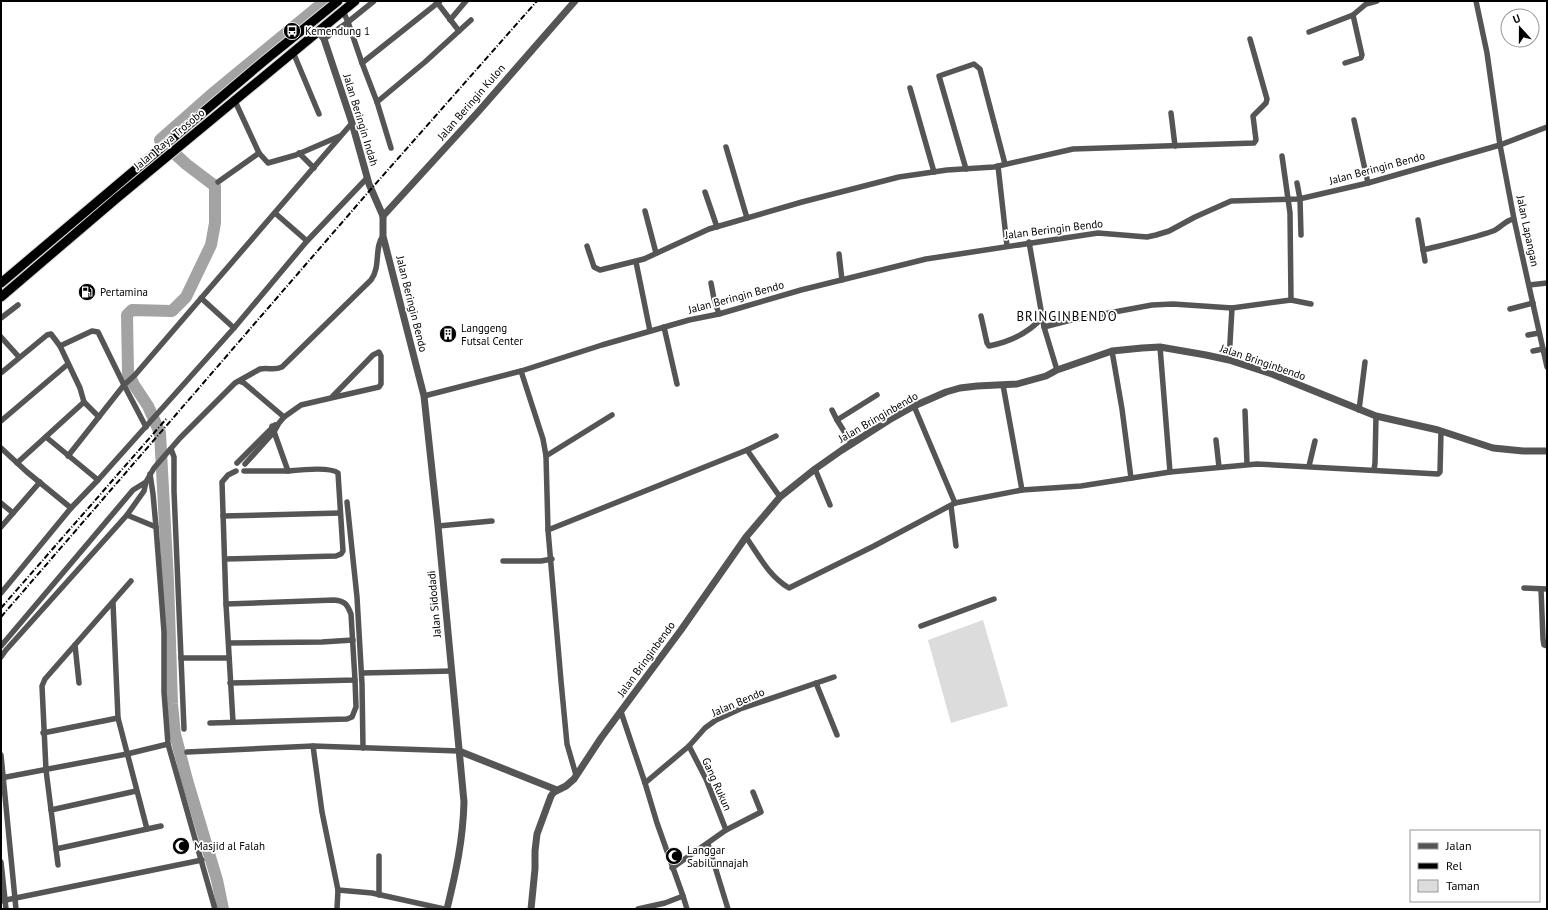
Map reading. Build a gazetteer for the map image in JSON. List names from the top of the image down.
{
  "streets": {
    "highway": ["Jalan Raya Trosobo"],
    "street": [
      "Jalan Beringin Kulon",
      "Jalan Beringin Indah",
      "Jalan Beringin Bendo",
      "Jalan Lapangan",
      "Jalan Bringinbendo",
      "Jalan Sidodadi",
      "Jalan Bendo",
      "Gang Rukun"
    ]
  },
  "crossings": [
    ["Jalan Beringin Kulon", "Jalan Beringin Indah"],
    ["Jalan Beringin Kulon", "Jalan Beringin Bendo"],
    ["Jalan Beringin Indah", "Jalan Raya Trosobo"],
    ["Jalan Beringin Indah", "Jalan Beringin Bendo"],
    ["Jalan Beringin Bendo", "Jalan Lapangan"],
    ["Jalan Beringin Bendo", "Jalan Sidodadi"],
    ["Jalan Bendo", "Gang Rukun"]
  ],
  "districts": ["BRINGINBENDO"],
  "places": {
    "bus stop": ["Kemendung 1"],
    "fuel station": ["Pertamina"],
    "building": ["Langgeng Futsal Center"],
    "mosque": ["Masjid al Falah", "Langgar Sabilunnajah"]
  },
  "legend": ["Jalan", "Rel", "Taman"],
  "north": "top"
}
